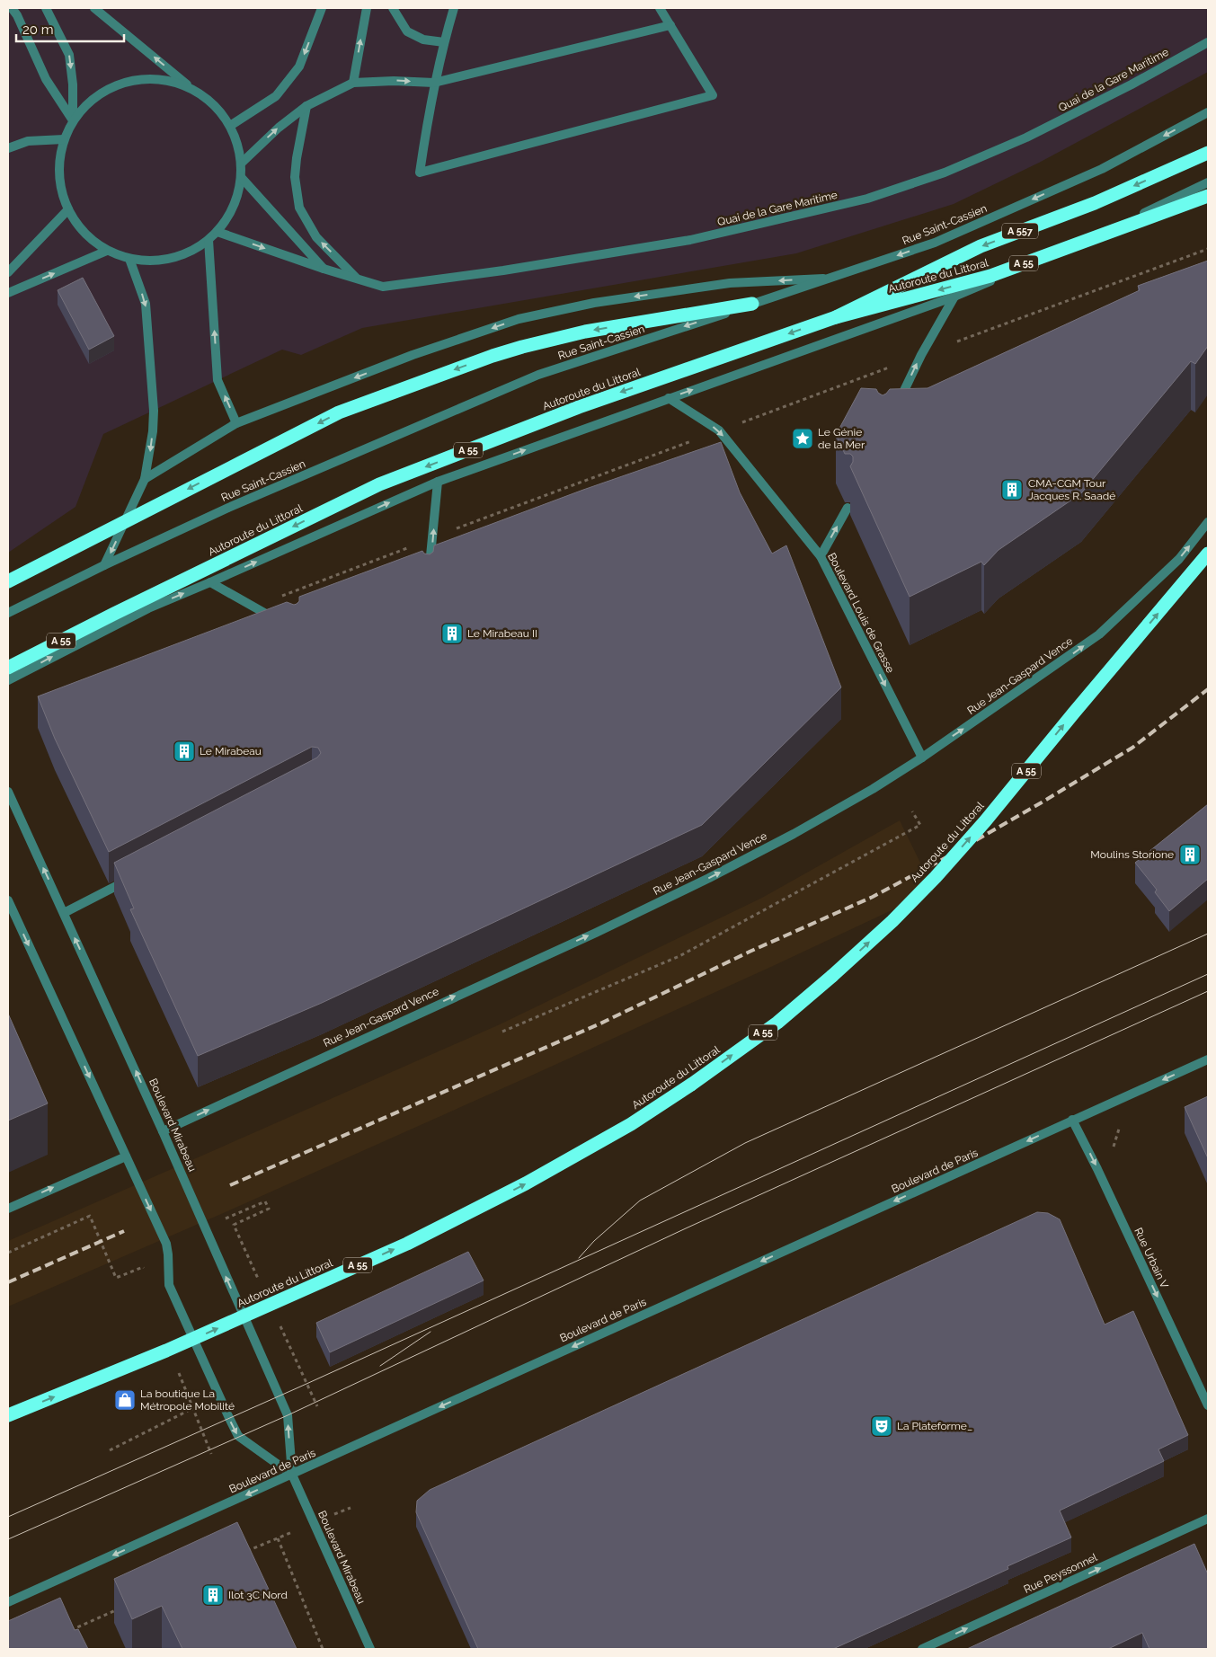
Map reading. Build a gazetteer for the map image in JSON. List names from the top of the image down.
{
  "streets": {
    "highway": ["A 557", "A 55", "Autoroute du Littoral"],
    "street": [
      "Quai de la Gare Maritime",
      "Rue Saint-Cassien",
      "Boulevard Louis de Grasse",
      "Rue Jean-Gaspard Vence",
      "Boulevard Mirabeau",
      "Boulevard de Paris",
      "Rue Urbain V",
      "Rue Peyssonnel"
    ]
  },
  "crossings": [
    ["A 557", "Autoroute du Littoral"],
    ["Boulevard Louis de Grasse", "Rue Jean-Gaspard Vence"],
    ["Rue Jean-Gaspard Vence", "Boulevard Mirabeau"],
    ["Boulevard Mirabeau", "Boulevard de Paris"],
    ["Boulevard de Paris", "Rue Urbain V"]
  ],
  "one_way": [
    "Boulevard Louis de Grasse",
    "Rue Jean-Gaspard Vence",
    "Boulevard de Paris",
    "Rue Urbain V",
    "Rue Peyssonnel"
  ],
  "places": {
    "place": ["Le Génie de la Mer"],
    "building": [
      "CMA-CGM Tour Jacques R. Saadé",
      "Le Mirabeau II",
      "Le Mirabeau",
      "Moulins Storione",
      "Ilot 3C Nord"
    ],
    "shop": ["La boutique La Métropole Mobilité"],
    "theatre": ["La Plateforme_"]
  },
  "scale_bar": "20 m"
}
